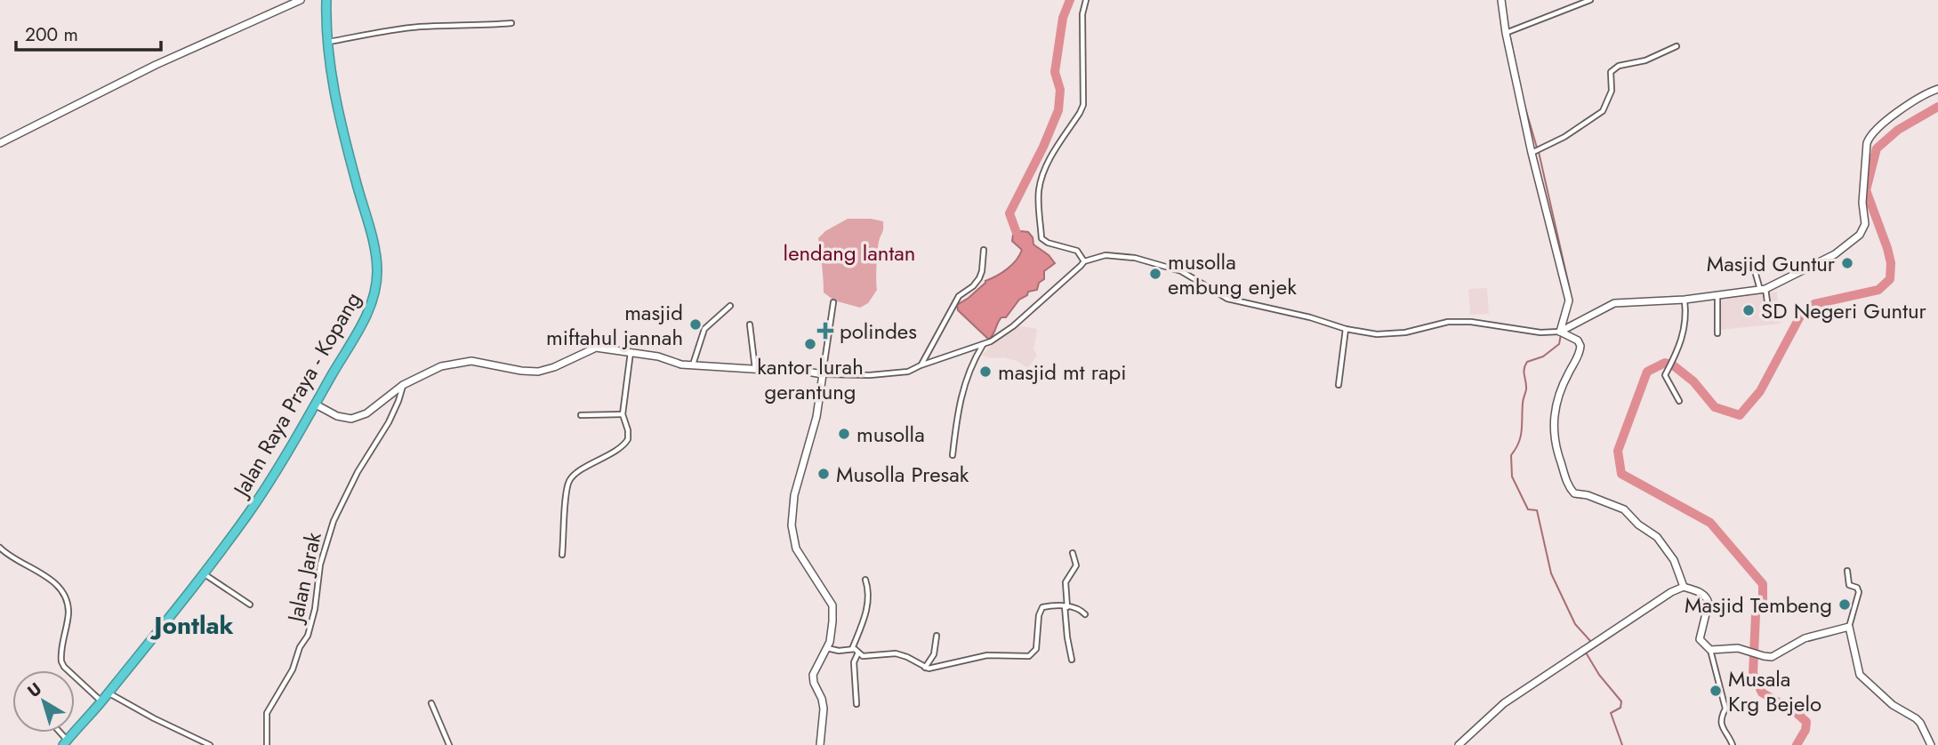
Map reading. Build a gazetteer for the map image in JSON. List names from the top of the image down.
{
  "streets": {
    "highway": ["Jalan Raya Praya - Kopang"],
    "street": ["Jalan Jarak"]
  },
  "districts": ["Jontlak"],
  "parks": ["lendang lantan"],
  "places": {
    "other": [
      "Masjid Guntur",
      "musolla embung enjek",
      "SD Negeri Guntur",
      "masjid miftahul jannah",
      "kantor lurah gerantung",
      "masjid mt rapi",
      "musolla",
      "Musolla Presak",
      "Masjid Tembeng",
      "Musala Krg Bejelo"
    ],
    "health": ["polindes"]
  },
  "scale_bar": "200 m",
  "north": "top left"
}
